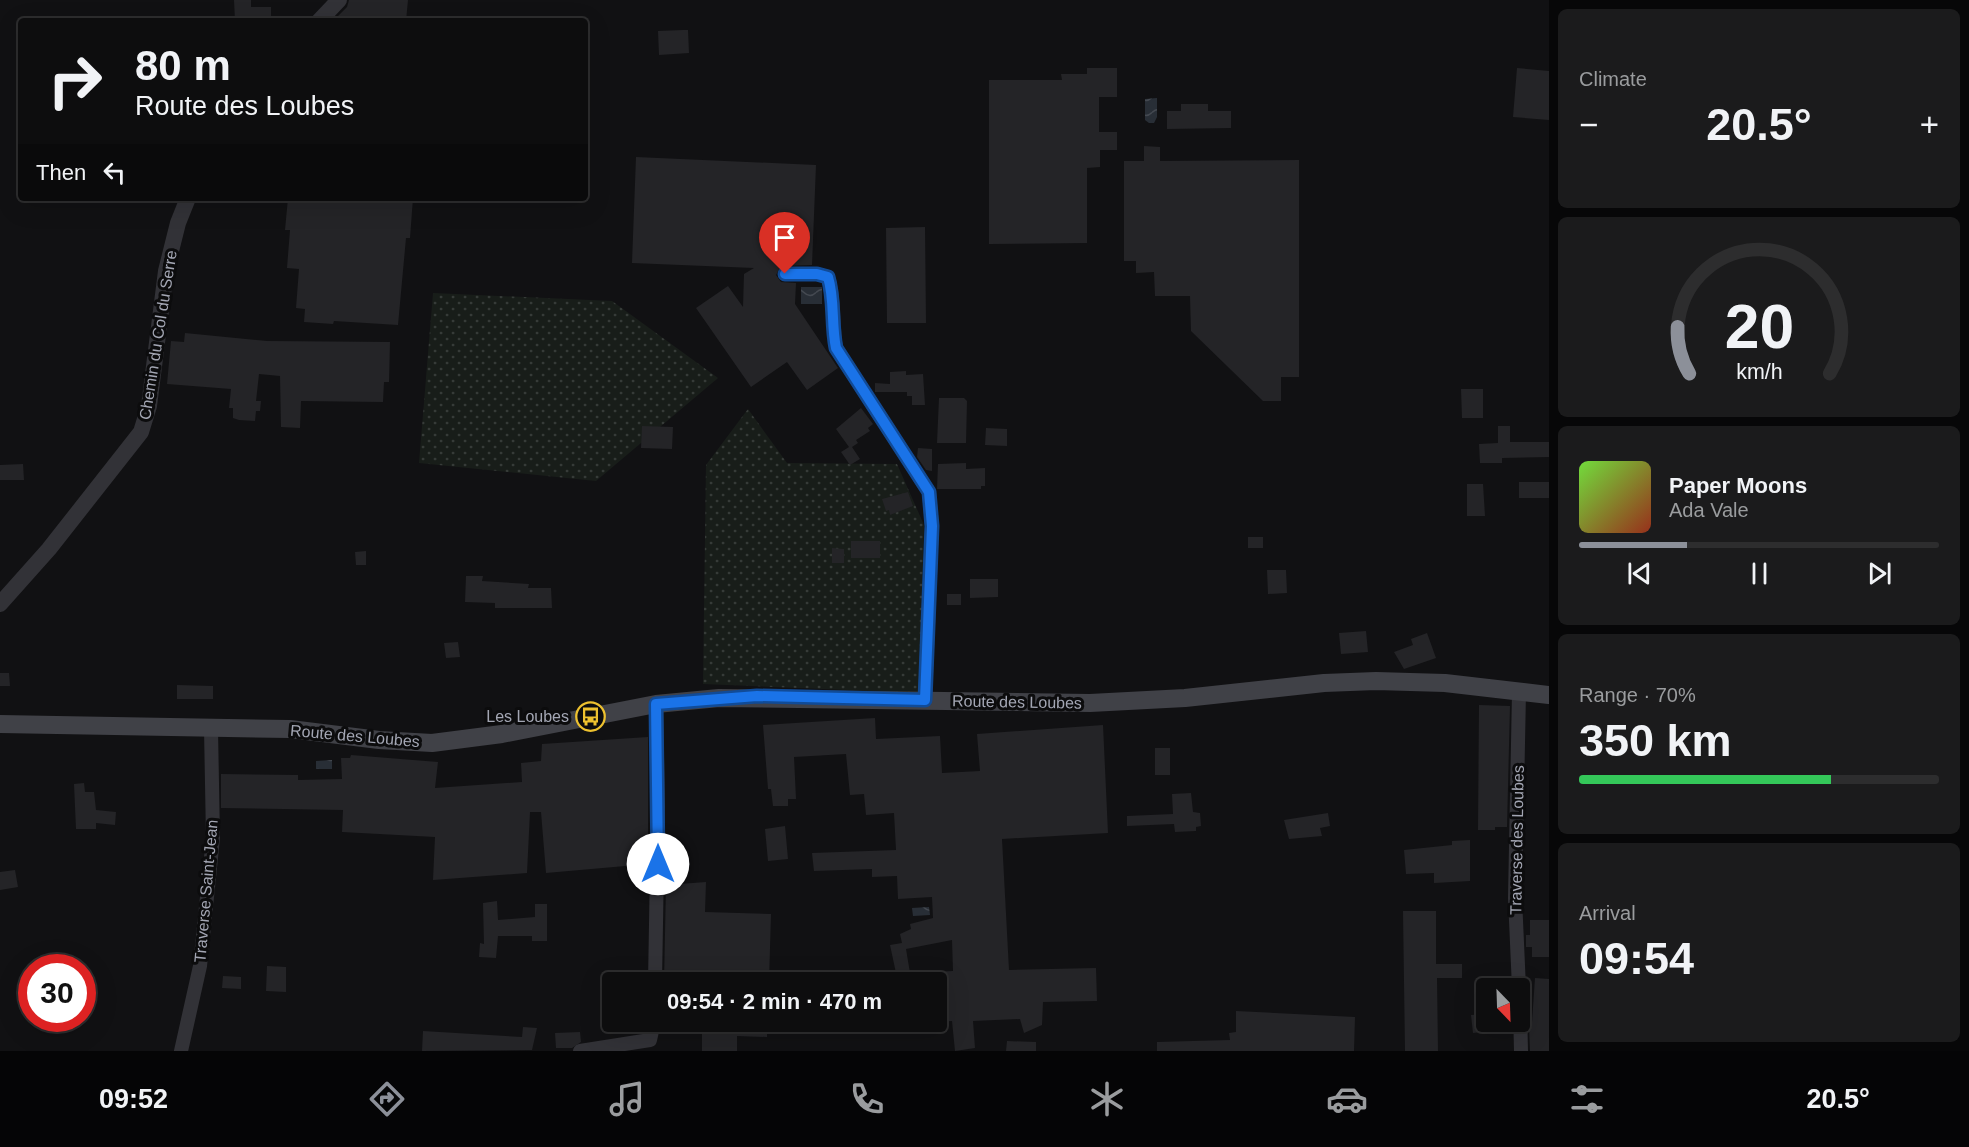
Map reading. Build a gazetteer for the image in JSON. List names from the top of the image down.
{
  "streets": {
    "main road": ["Route des Loubes"],
    "street": ["Chemin du Col du Serre", "Traverse des Loubes", "Traverse Saint-Jean"]
  },
  "crossings": [
    ["Route des Loubes", "Traverse des Loubes"],
    ["Route des Loubes", "Traverse Saint-Jean"]
  ],
  "places": {
    "bus stop": ["Les Loubes"]
  },
  "north": "bottom right",
  "page": {
    "tile": [
      "Climate",
      ["Range · 70%", "350 km"],
      ["Arrival", "09:54"]
    ],
    "turn": ["80 m", "Route des Loubes"],
    "heat": ["−", "20.5°", "+"],
    "then": "Then",
    "song": ["Paper Moons", "Ada Vale"],
    "limit": "30",
    "trip": "09:54 · 2 min · 470 m",
    "tabs": ["09:52", "20.5°"],
    "gauge": ["20", "km/h"]
  }
}
